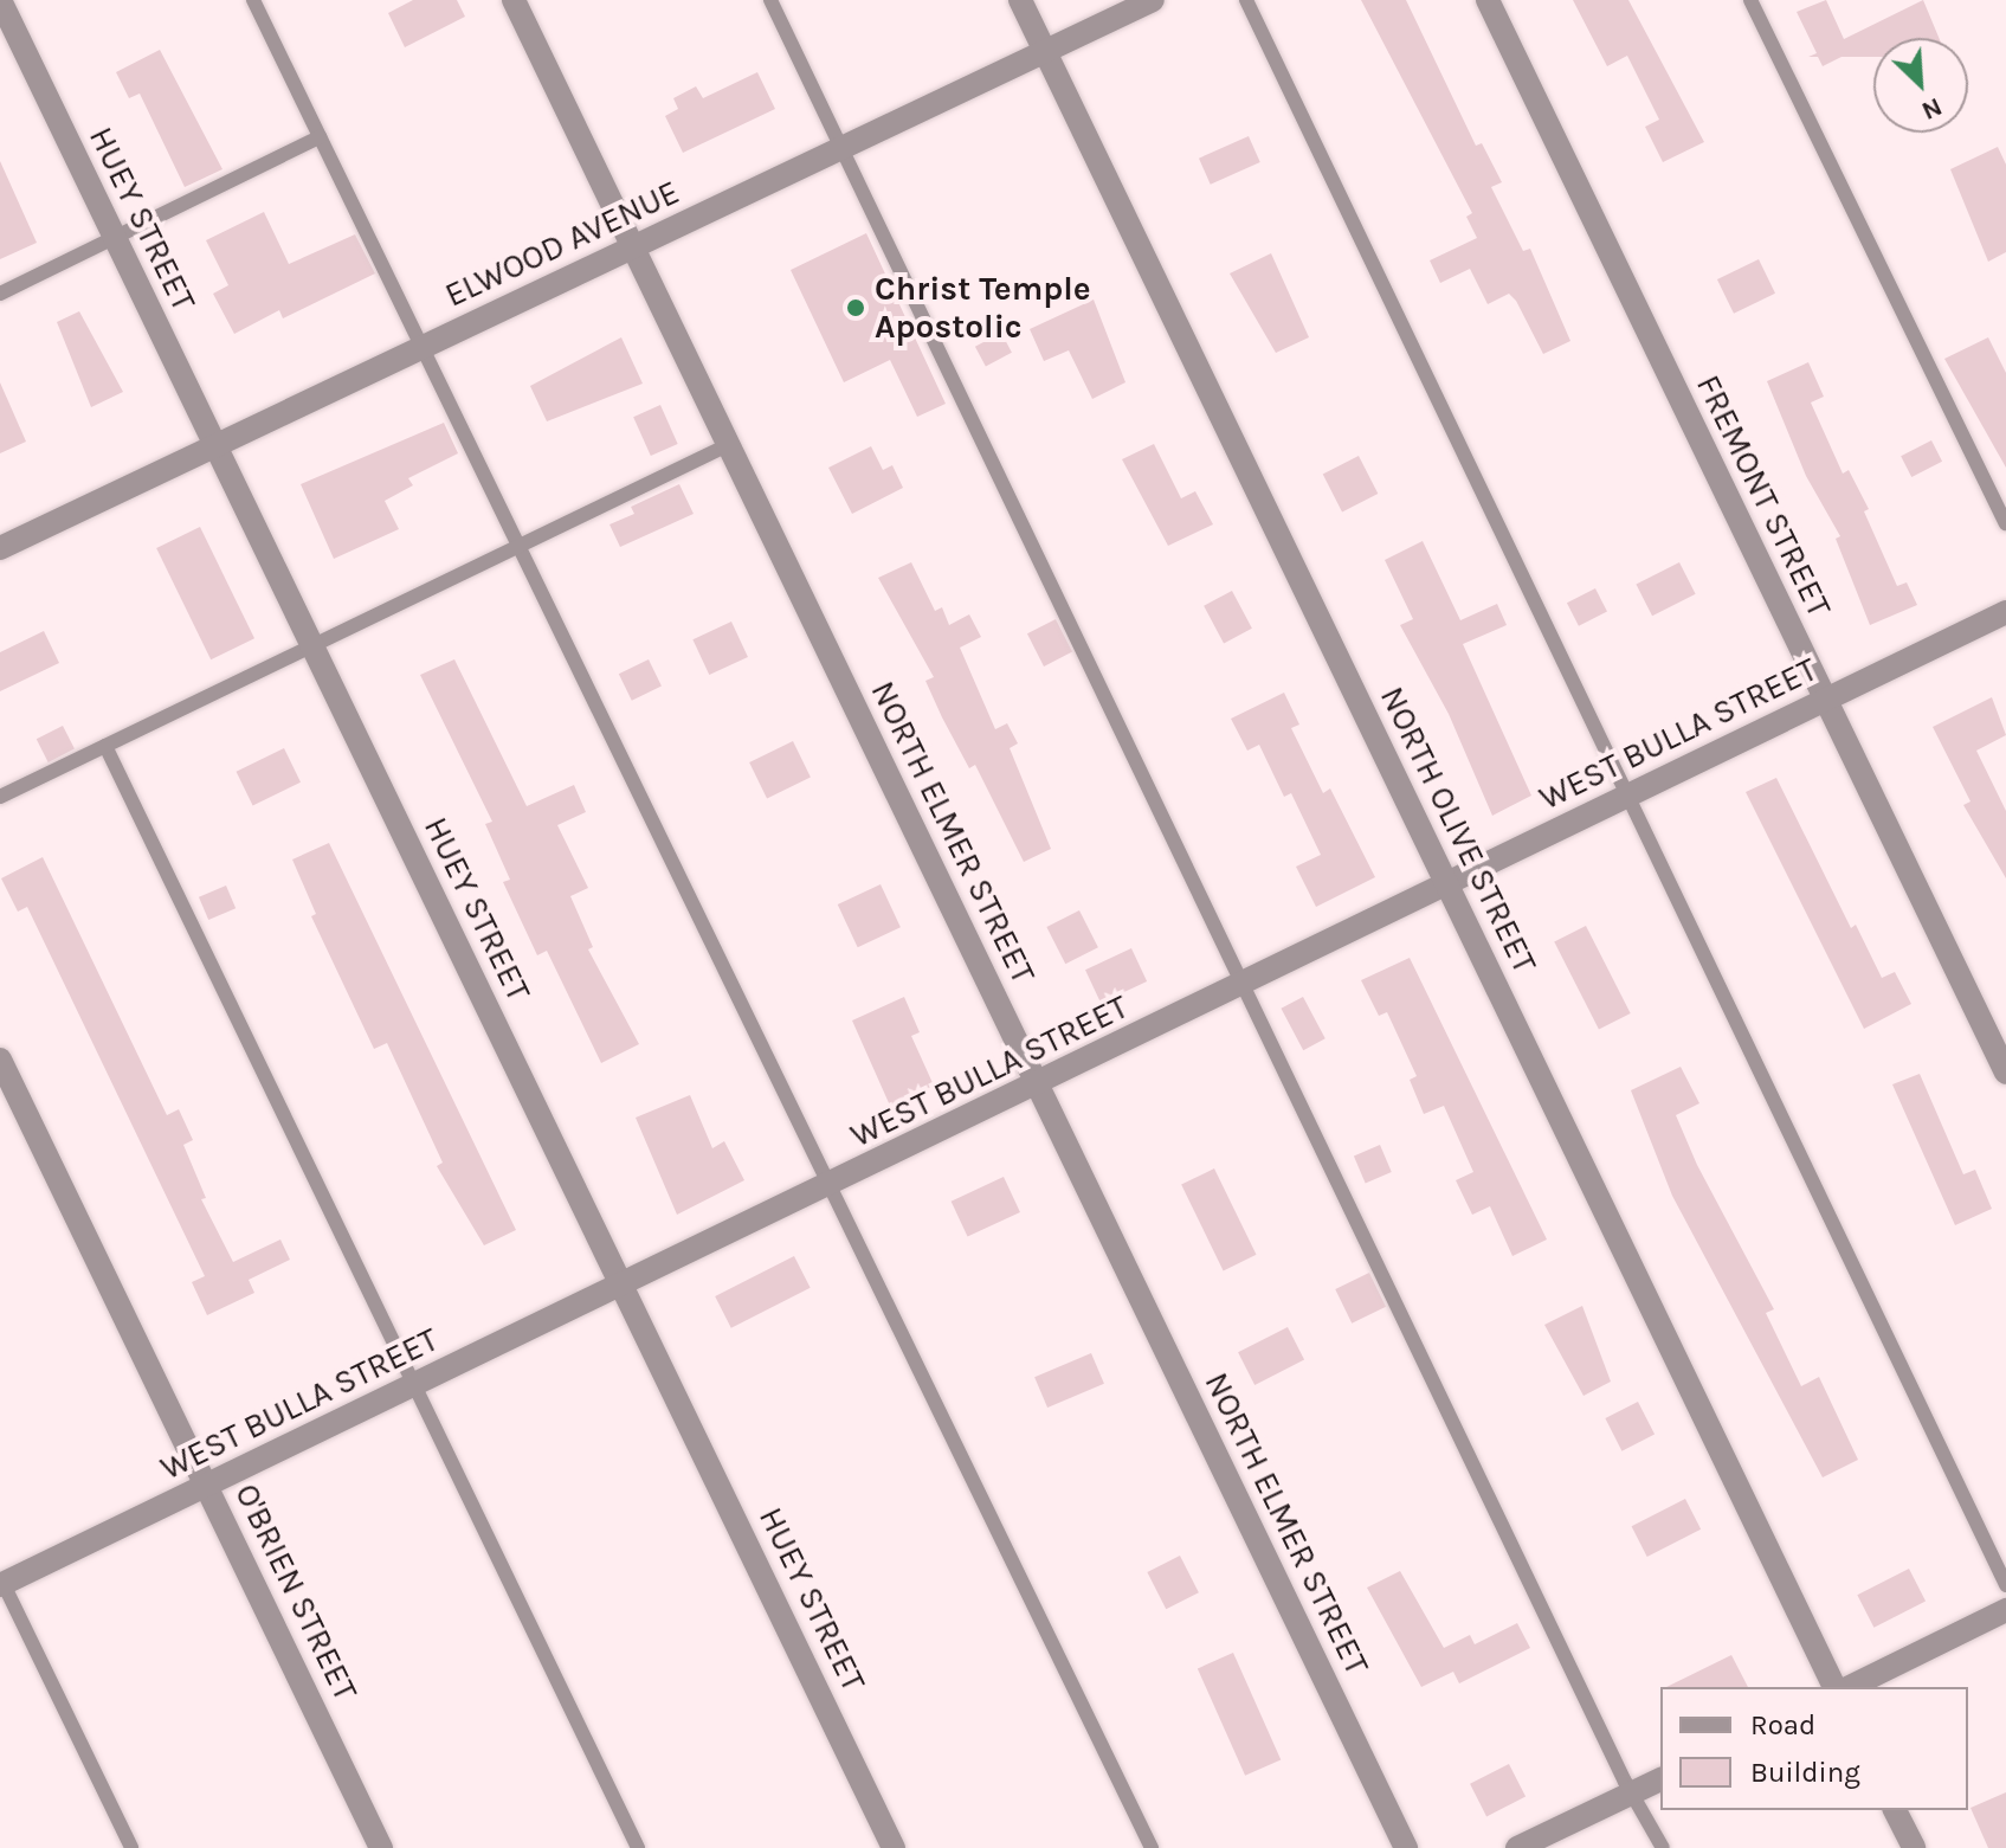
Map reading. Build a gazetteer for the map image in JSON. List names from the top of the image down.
{
  "streets": {
    "street": [
      "HUEY STREET",
      "ELWOOD AVENUE",
      "FREMONT STREET",
      "WEST BULLA STREET",
      "NORTH OLIVE STREET",
      "NORTH ELMER STREET",
      "O'BRIEN STREET"
    ]
  },
  "crossings": [
    ["HUEY STREET", "ELWOOD AVENUE"],
    ["HUEY STREET", "WEST BULLA STREET"],
    ["ELWOOD AVENUE", "NORTH OLIVE STREET"],
    ["ELWOOD AVENUE", "NORTH ELMER STREET"],
    ["FREMONT STREET", "WEST BULLA STREET"],
    ["WEST BULLA STREET", "NORTH OLIVE STREET"],
    ["WEST BULLA STREET", "NORTH ELMER STREET"],
    ["WEST BULLA STREET", "O'BRIEN STREET"]
  ],
  "places": ["Christ Temple Apostolic"],
  "legend": ["Road", "Building"],
  "north": "bottom right"
}
